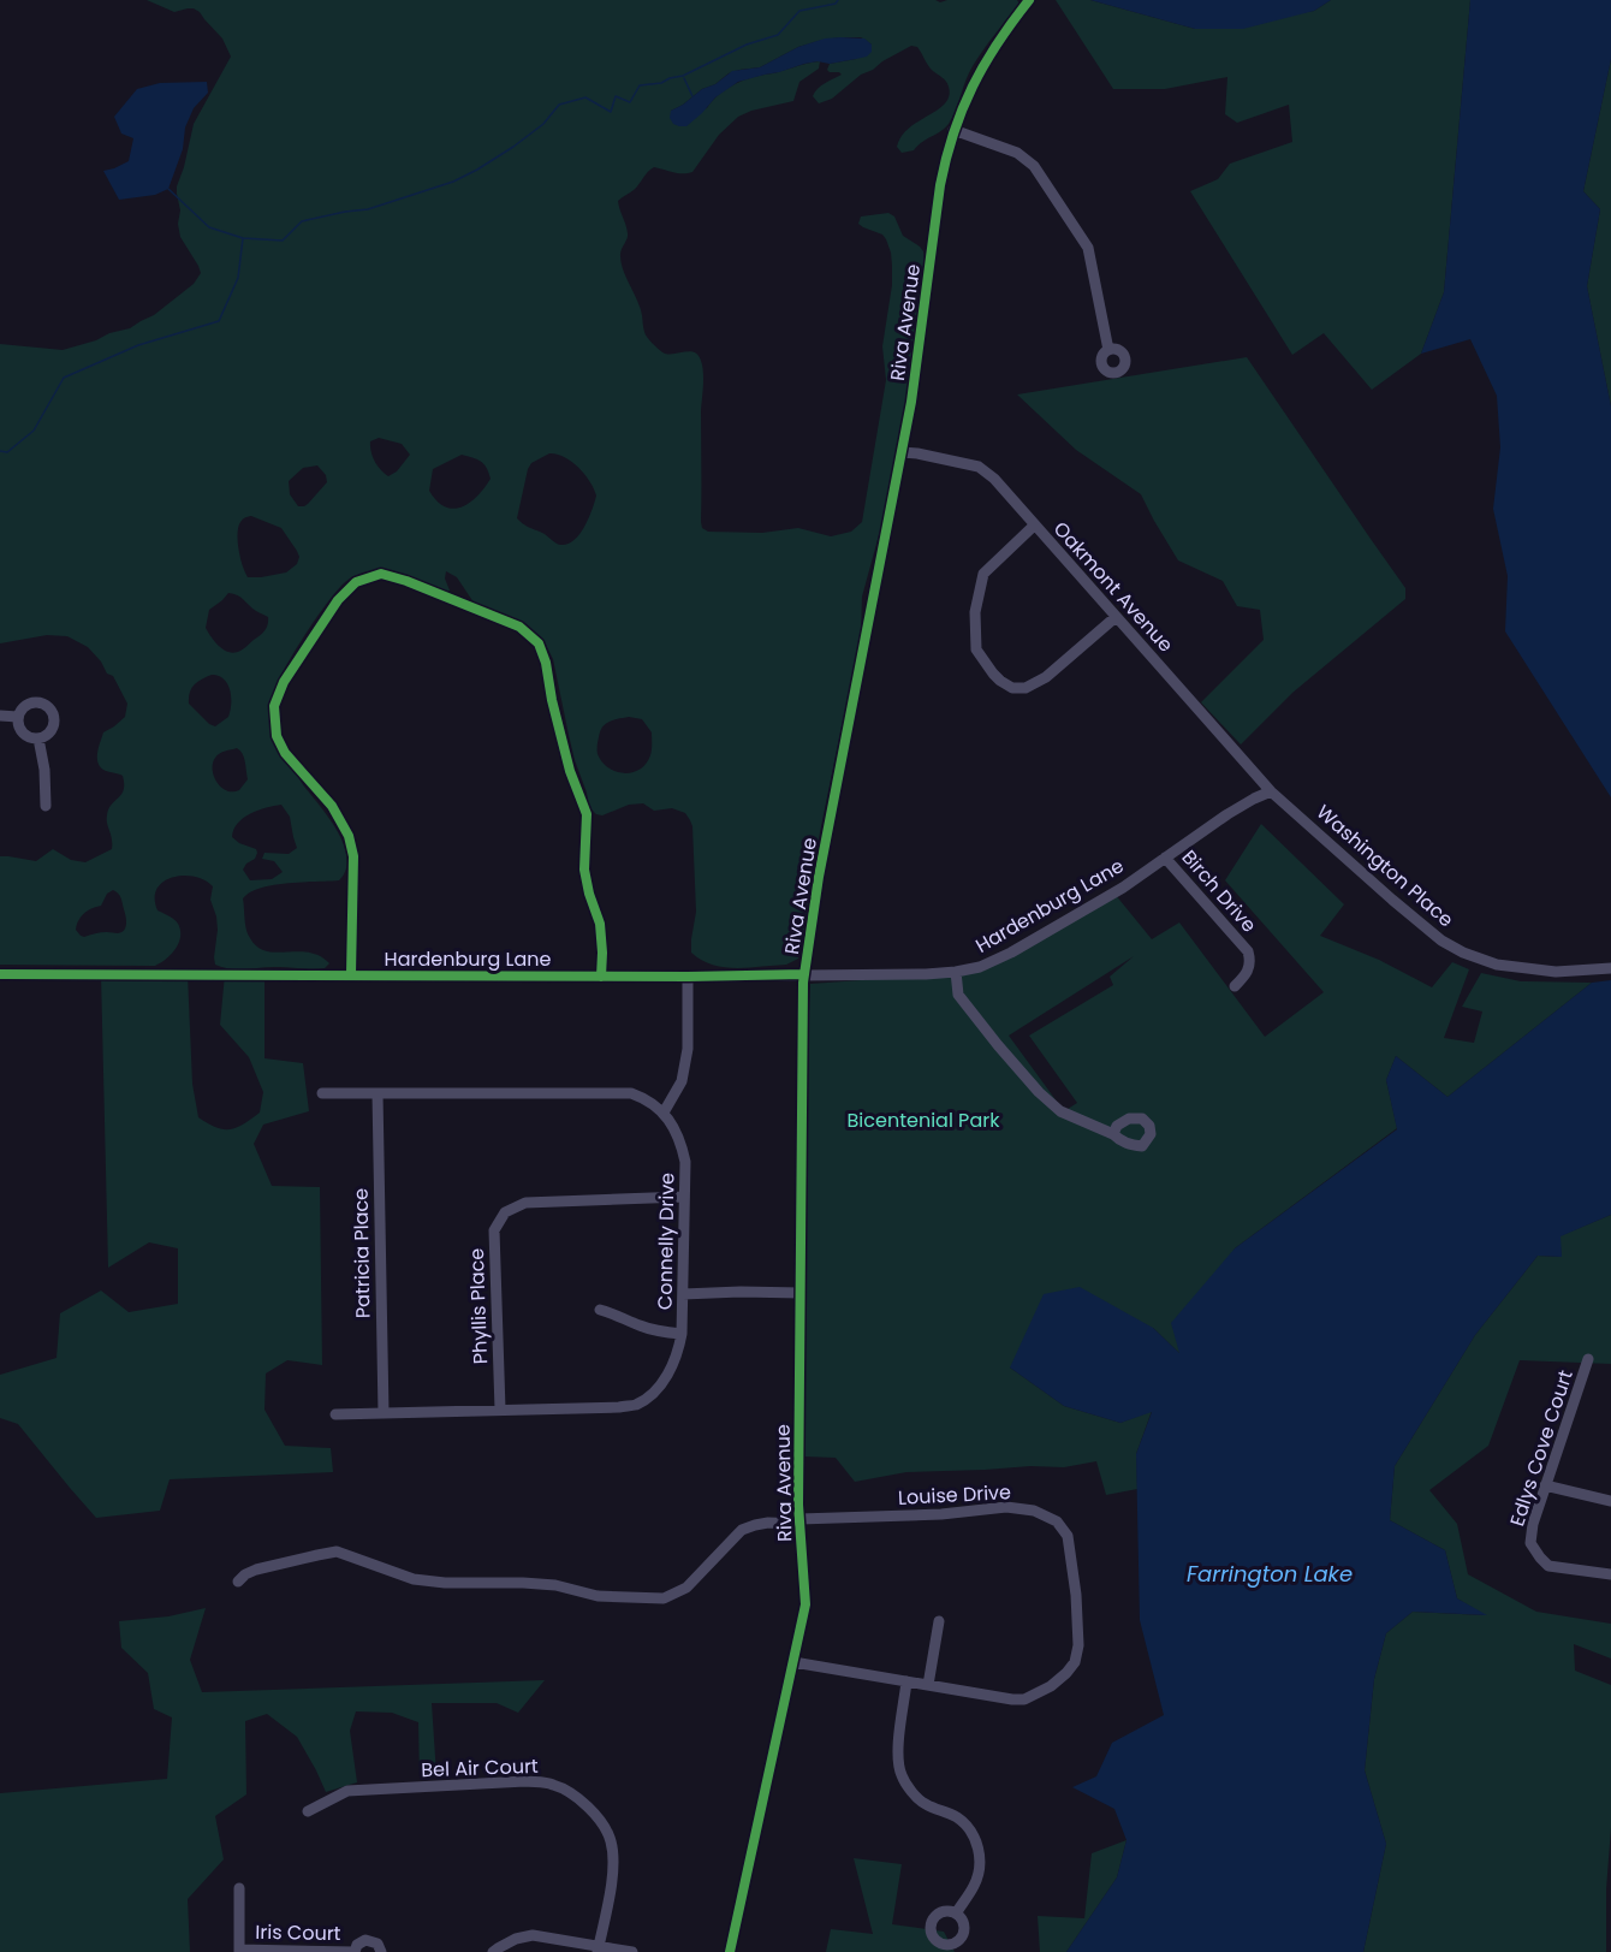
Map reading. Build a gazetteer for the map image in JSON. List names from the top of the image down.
{
  "streets": {
    "street": [
      "Riva Avenue",
      "Oakmont Avenue",
      "Washington Place",
      "Birch Drive",
      "Hardenburg Lane",
      "Connelly Drive",
      "Patricia Place",
      "Phyllis Place",
      "Edlys Cove Court",
      "Louise Drive",
      "Bel Air Court",
      "Iris Court"
    ]
  },
  "crossings": [
    ["Riva Avenue", "Oakmont Avenue"],
    ["Riva Avenue", "Hardenburg Lane"],
    ["Riva Avenue", "Louise Drive"],
    ["Oakmont Avenue", "Washington Place"],
    ["Oakmont Avenue", "Hardenburg Lane"],
    ["Washington Place", "Hardenburg Lane"],
    ["Birch Drive", "Hardenburg Lane"],
    ["Connelly Drive", "Patricia Place"],
    ["Connelly Drive", "Phyllis Place"]
  ],
  "water": ["Farrington Lake"],
  "parks": ["Bicentenial Park"]
}
